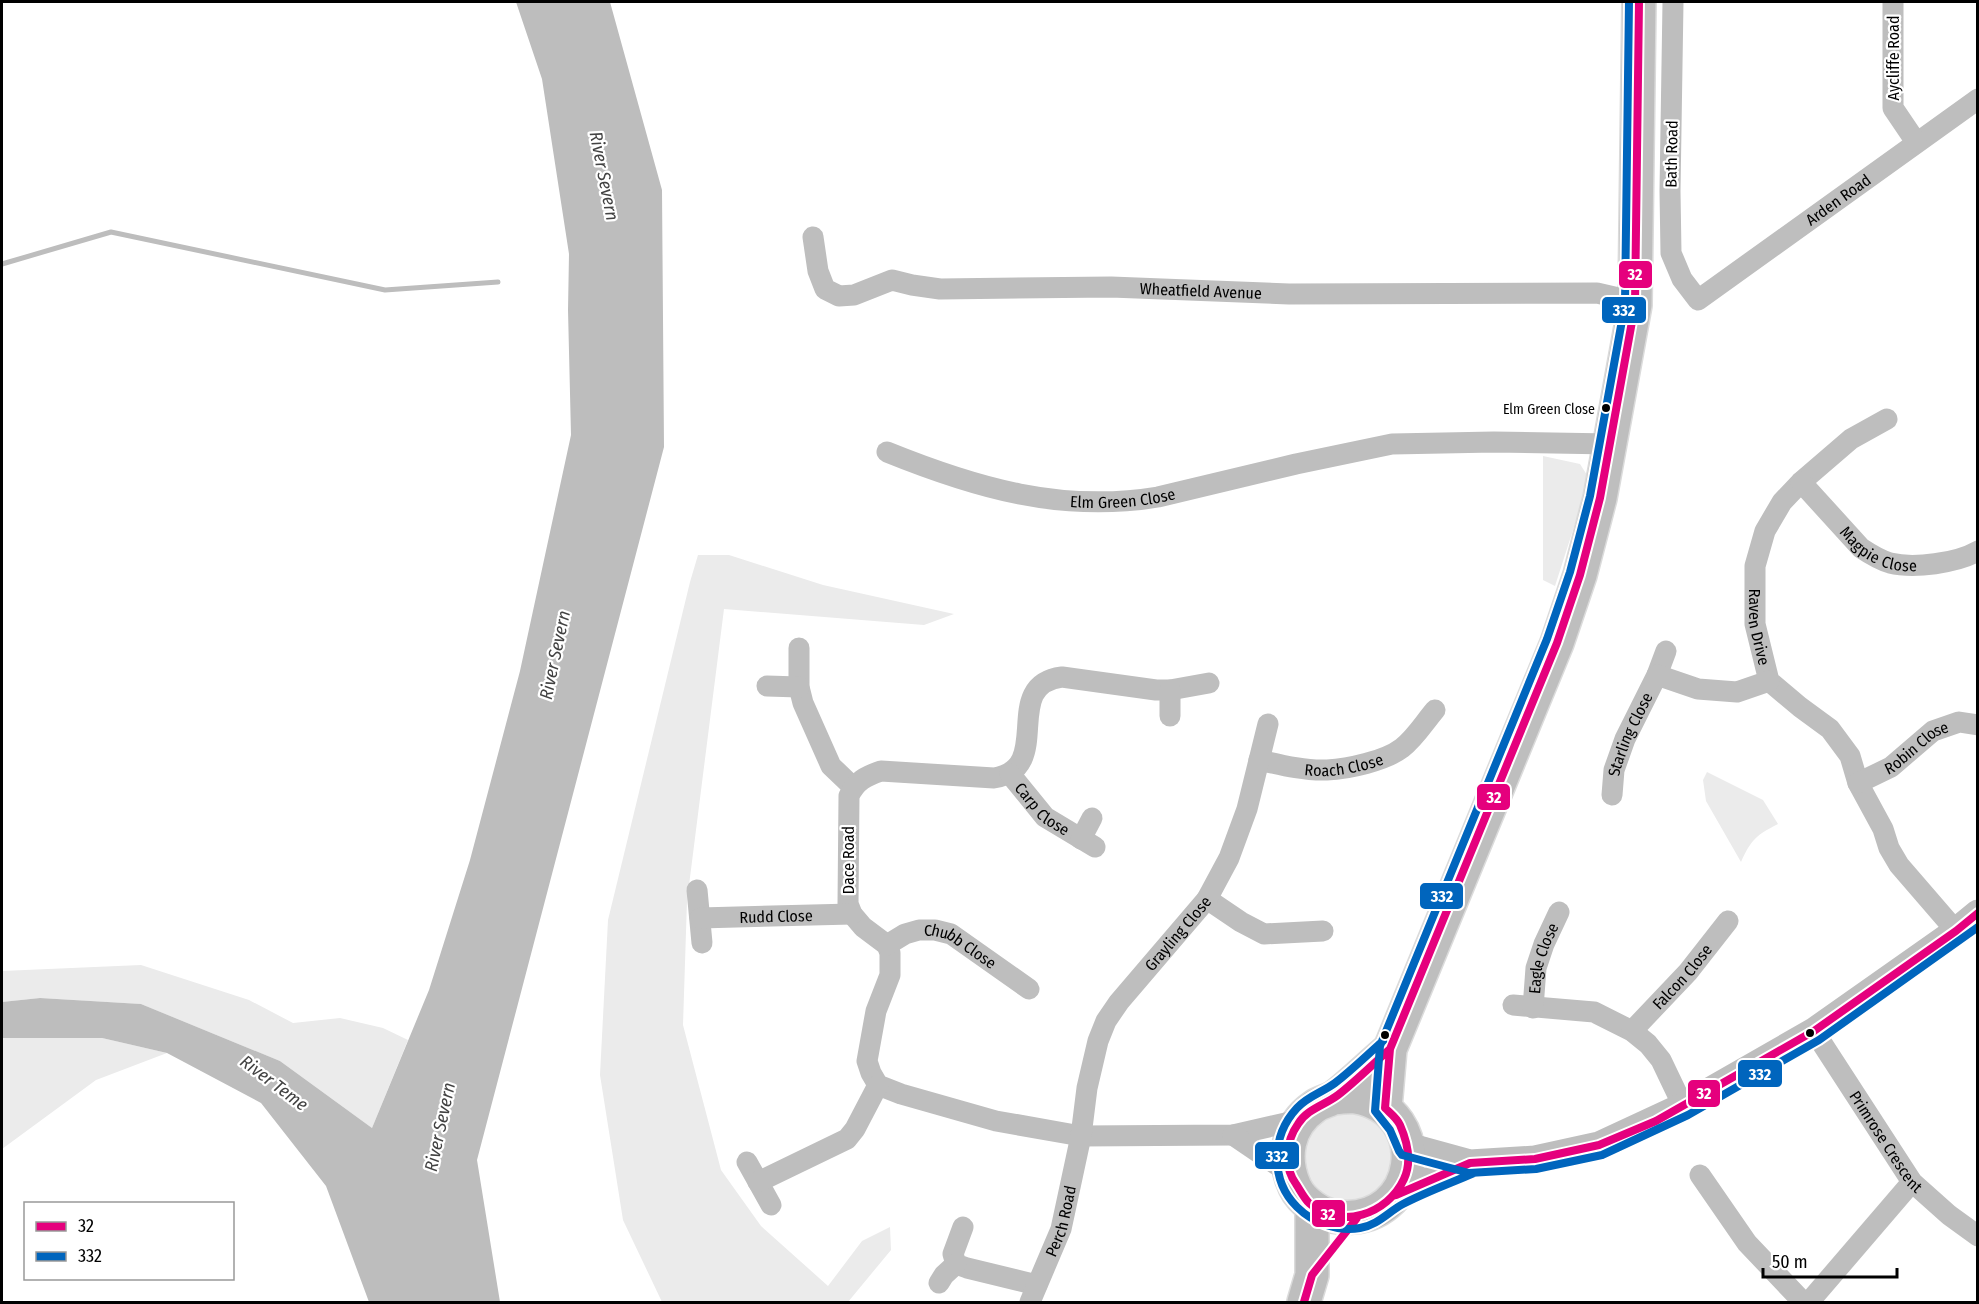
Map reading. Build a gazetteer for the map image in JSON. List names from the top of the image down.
{
  "streets": {
    "main road": ["Bath Road"],
    "street": [
      "Aycliffe Road",
      "Arden Road",
      "Wheatfield Avenue",
      "Elm Green Close",
      "Magpie Close",
      "Raven Drive",
      "Starling Close",
      "Robin Close",
      "Roach Close",
      "Carp Close",
      "Dace Road",
      "Rudd Close",
      "Grayling Close",
      "Chubb Close",
      "Eagle Close",
      "Falcon Close",
      "Primrose Crescent",
      "Perch Road"
    ]
  },
  "crossings": [
    ["Aycliffe Road", "Arden Road"],
    ["Bath Road", "Arden Road"],
    ["Bath Road", "Wheatfield Avenue"],
    ["Bath Road", "Elm Green Close"],
    ["Magpie Close", "Raven Drive"],
    ["Raven Drive", "Starling Close"],
    ["Raven Drive", "Robin Close"],
    ["Roach Close", "Grayling Close"],
    ["Dace Road", "Rudd Close"],
    ["Dace Road", "Chubb Close"],
    ["Grayling Close", "Perch Road"],
    ["Eagle Close", "Falcon Close"]
  ],
  "water": ["River Severn", "River Teme"],
  "places": ["Elm Green Close"],
  "lines": ["transit line 32", "transit line 332"],
  "legend": ["32", "332"],
  "scale_bar": "50 m"
}
